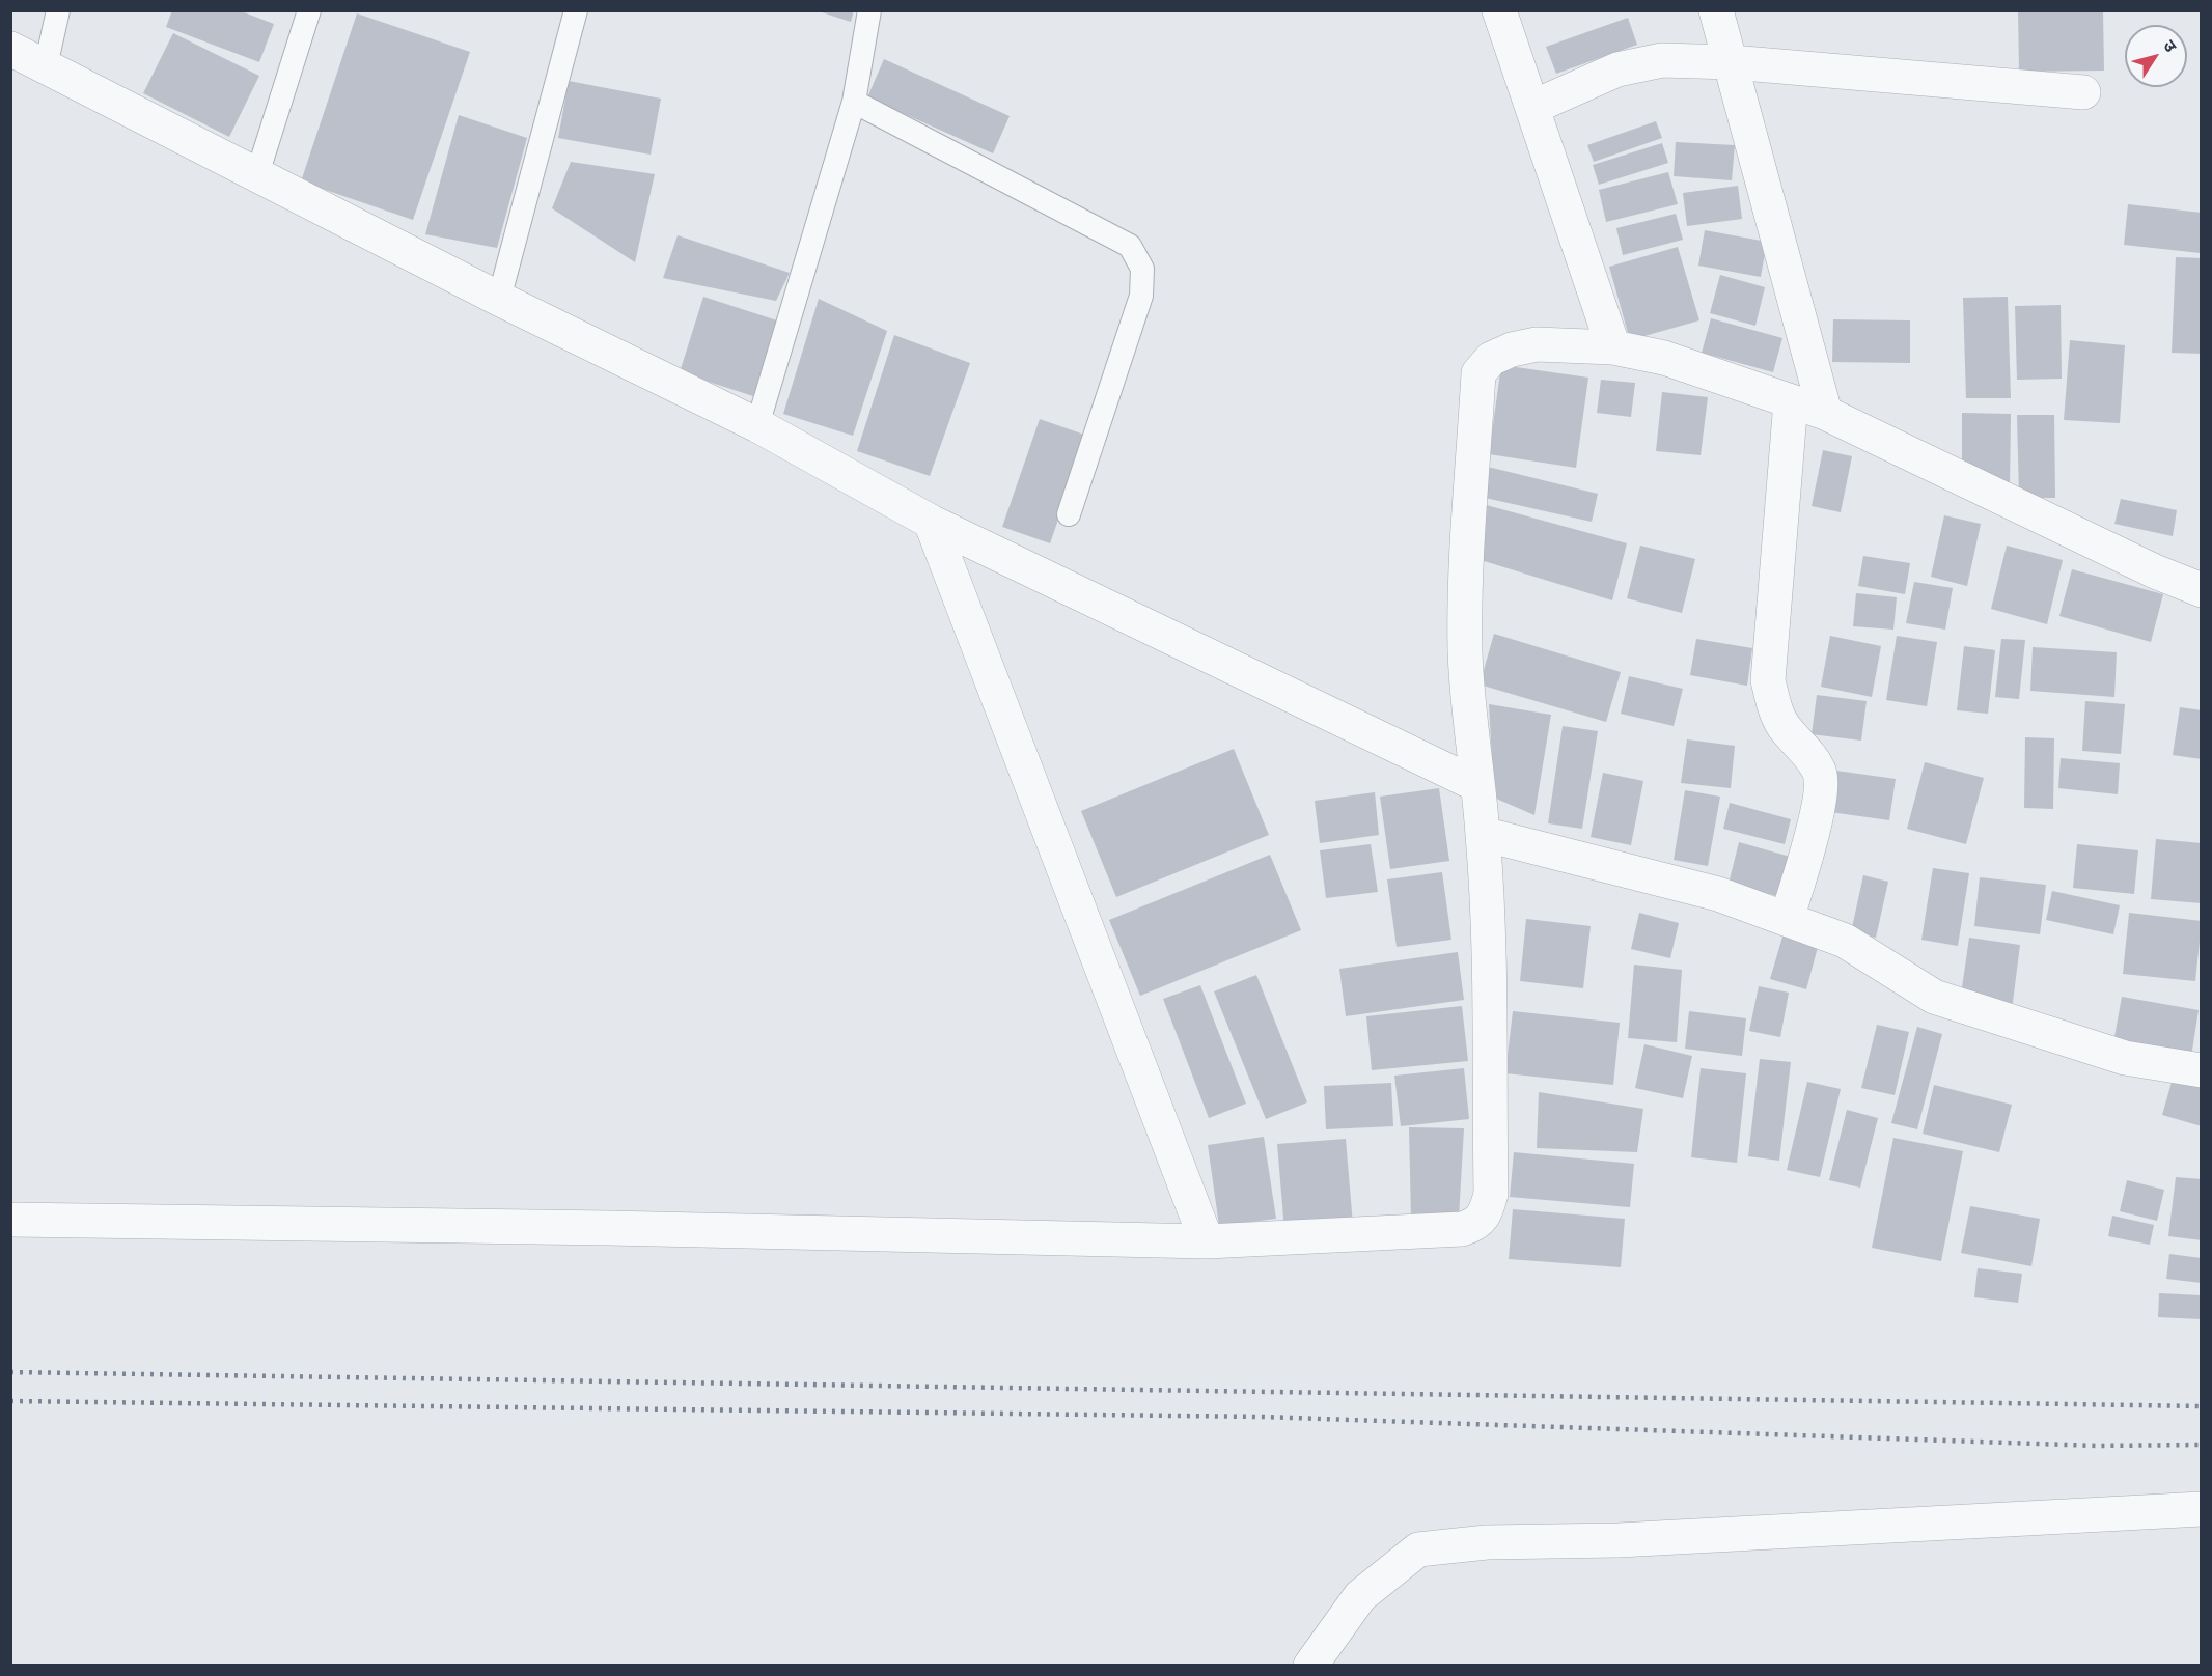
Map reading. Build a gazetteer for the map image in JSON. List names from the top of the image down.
{
  "north": "top right"
}
